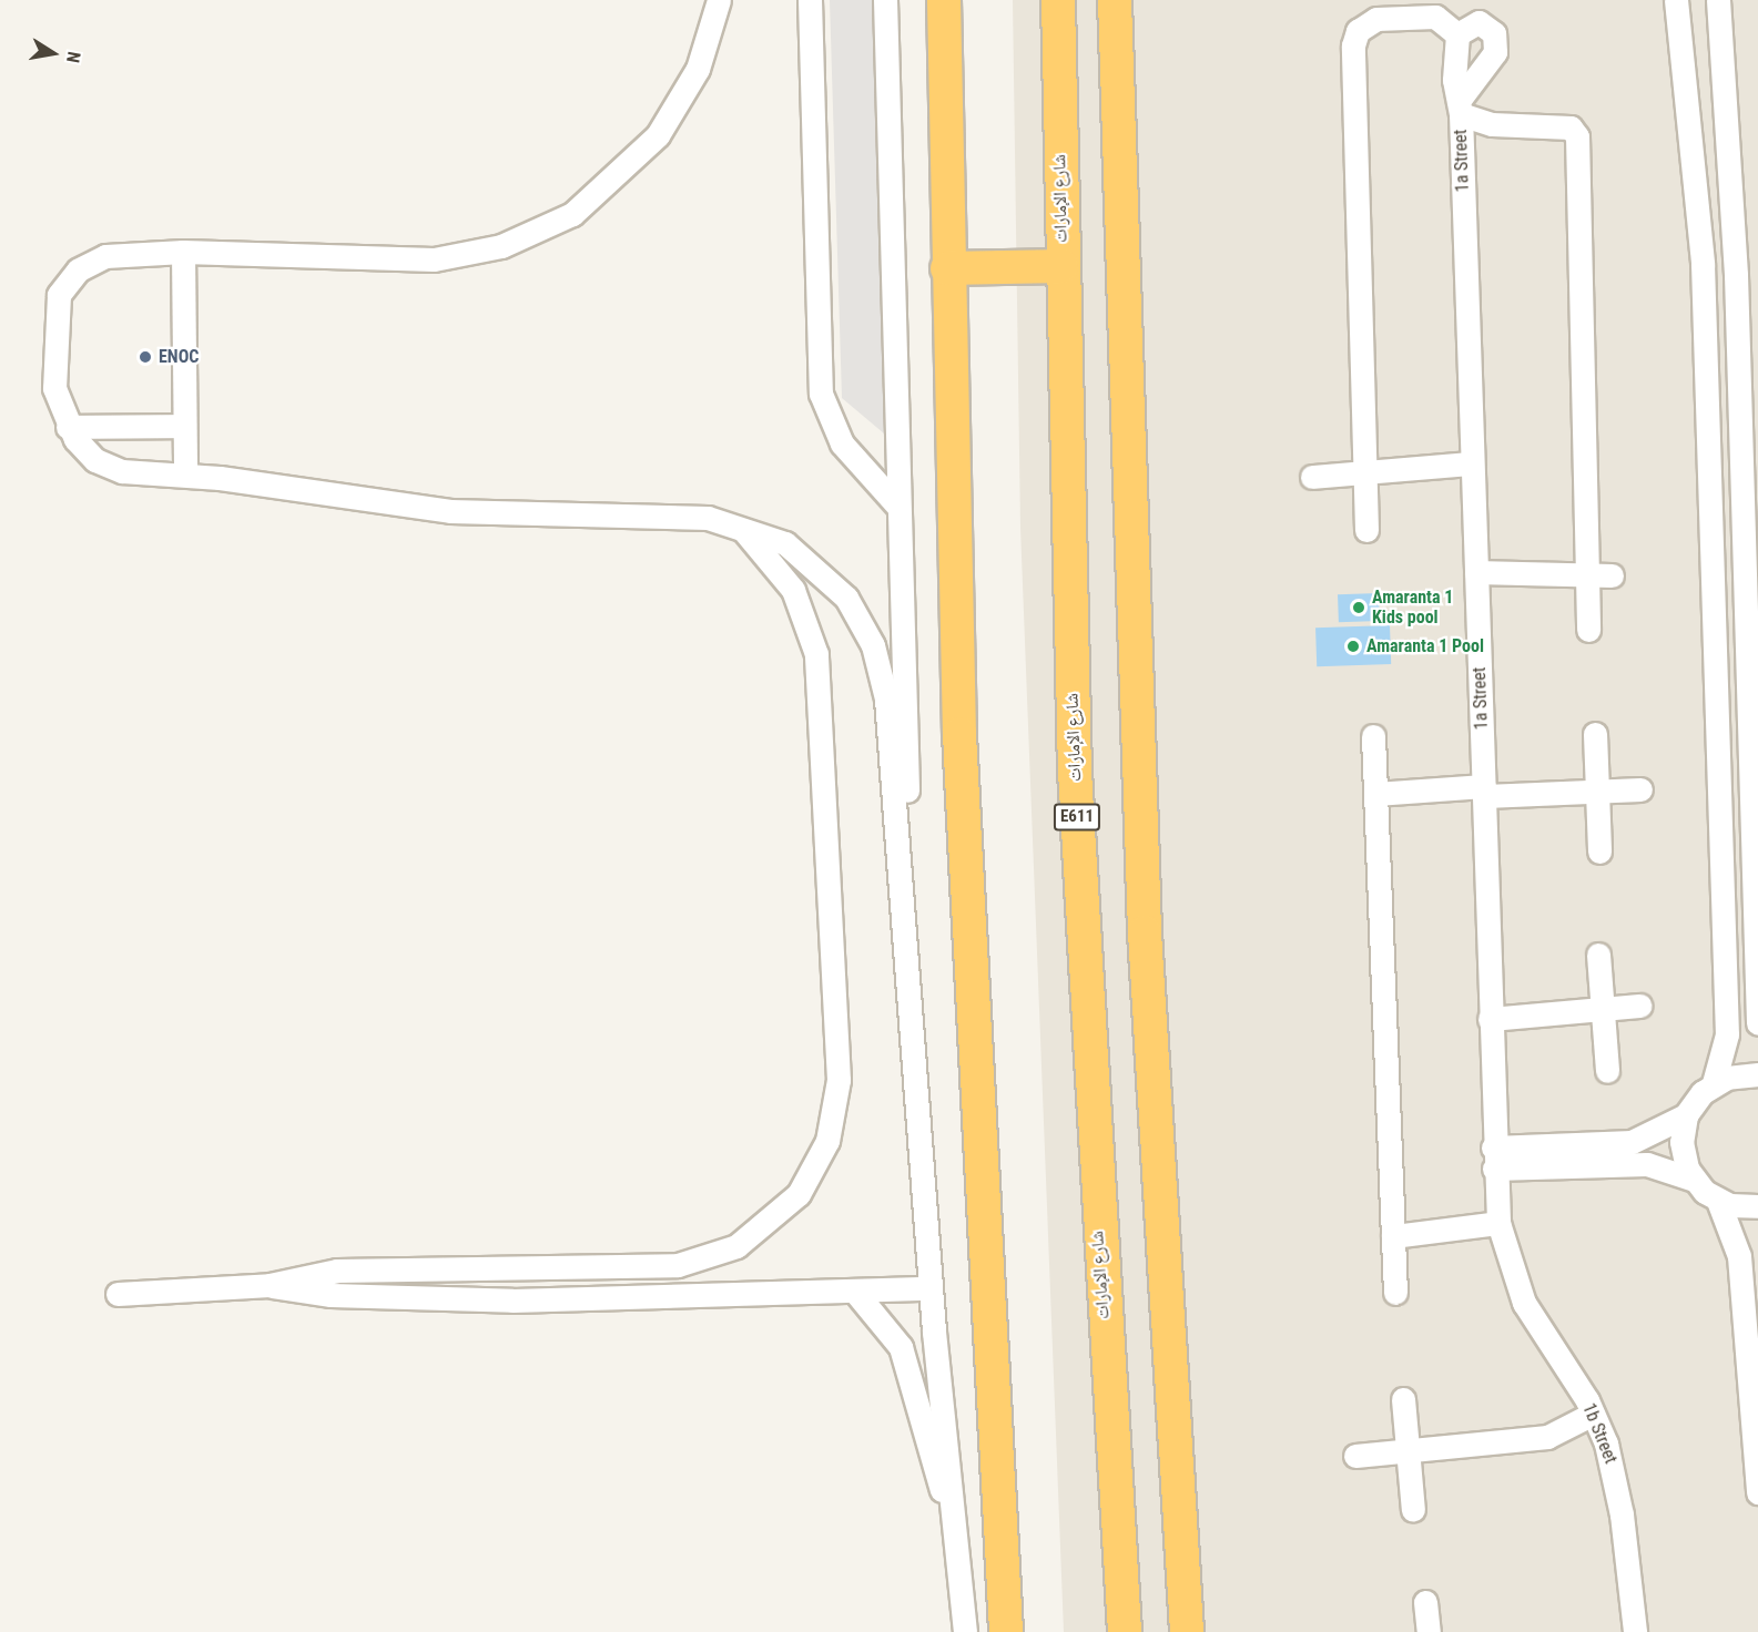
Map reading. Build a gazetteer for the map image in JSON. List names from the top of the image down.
{
  "streets": {
    "highway": ["شارع الإمارات", "E611"],
    "street": ["1a Street", "1b Street"]
  },
  "crossings": [
    ["1a Street", "1b Street"]
  ],
  "places": ["ENOC", "Amaranta 1 Kids pool", "Amaranta 1 Pool"],
  "north": "right"
}
